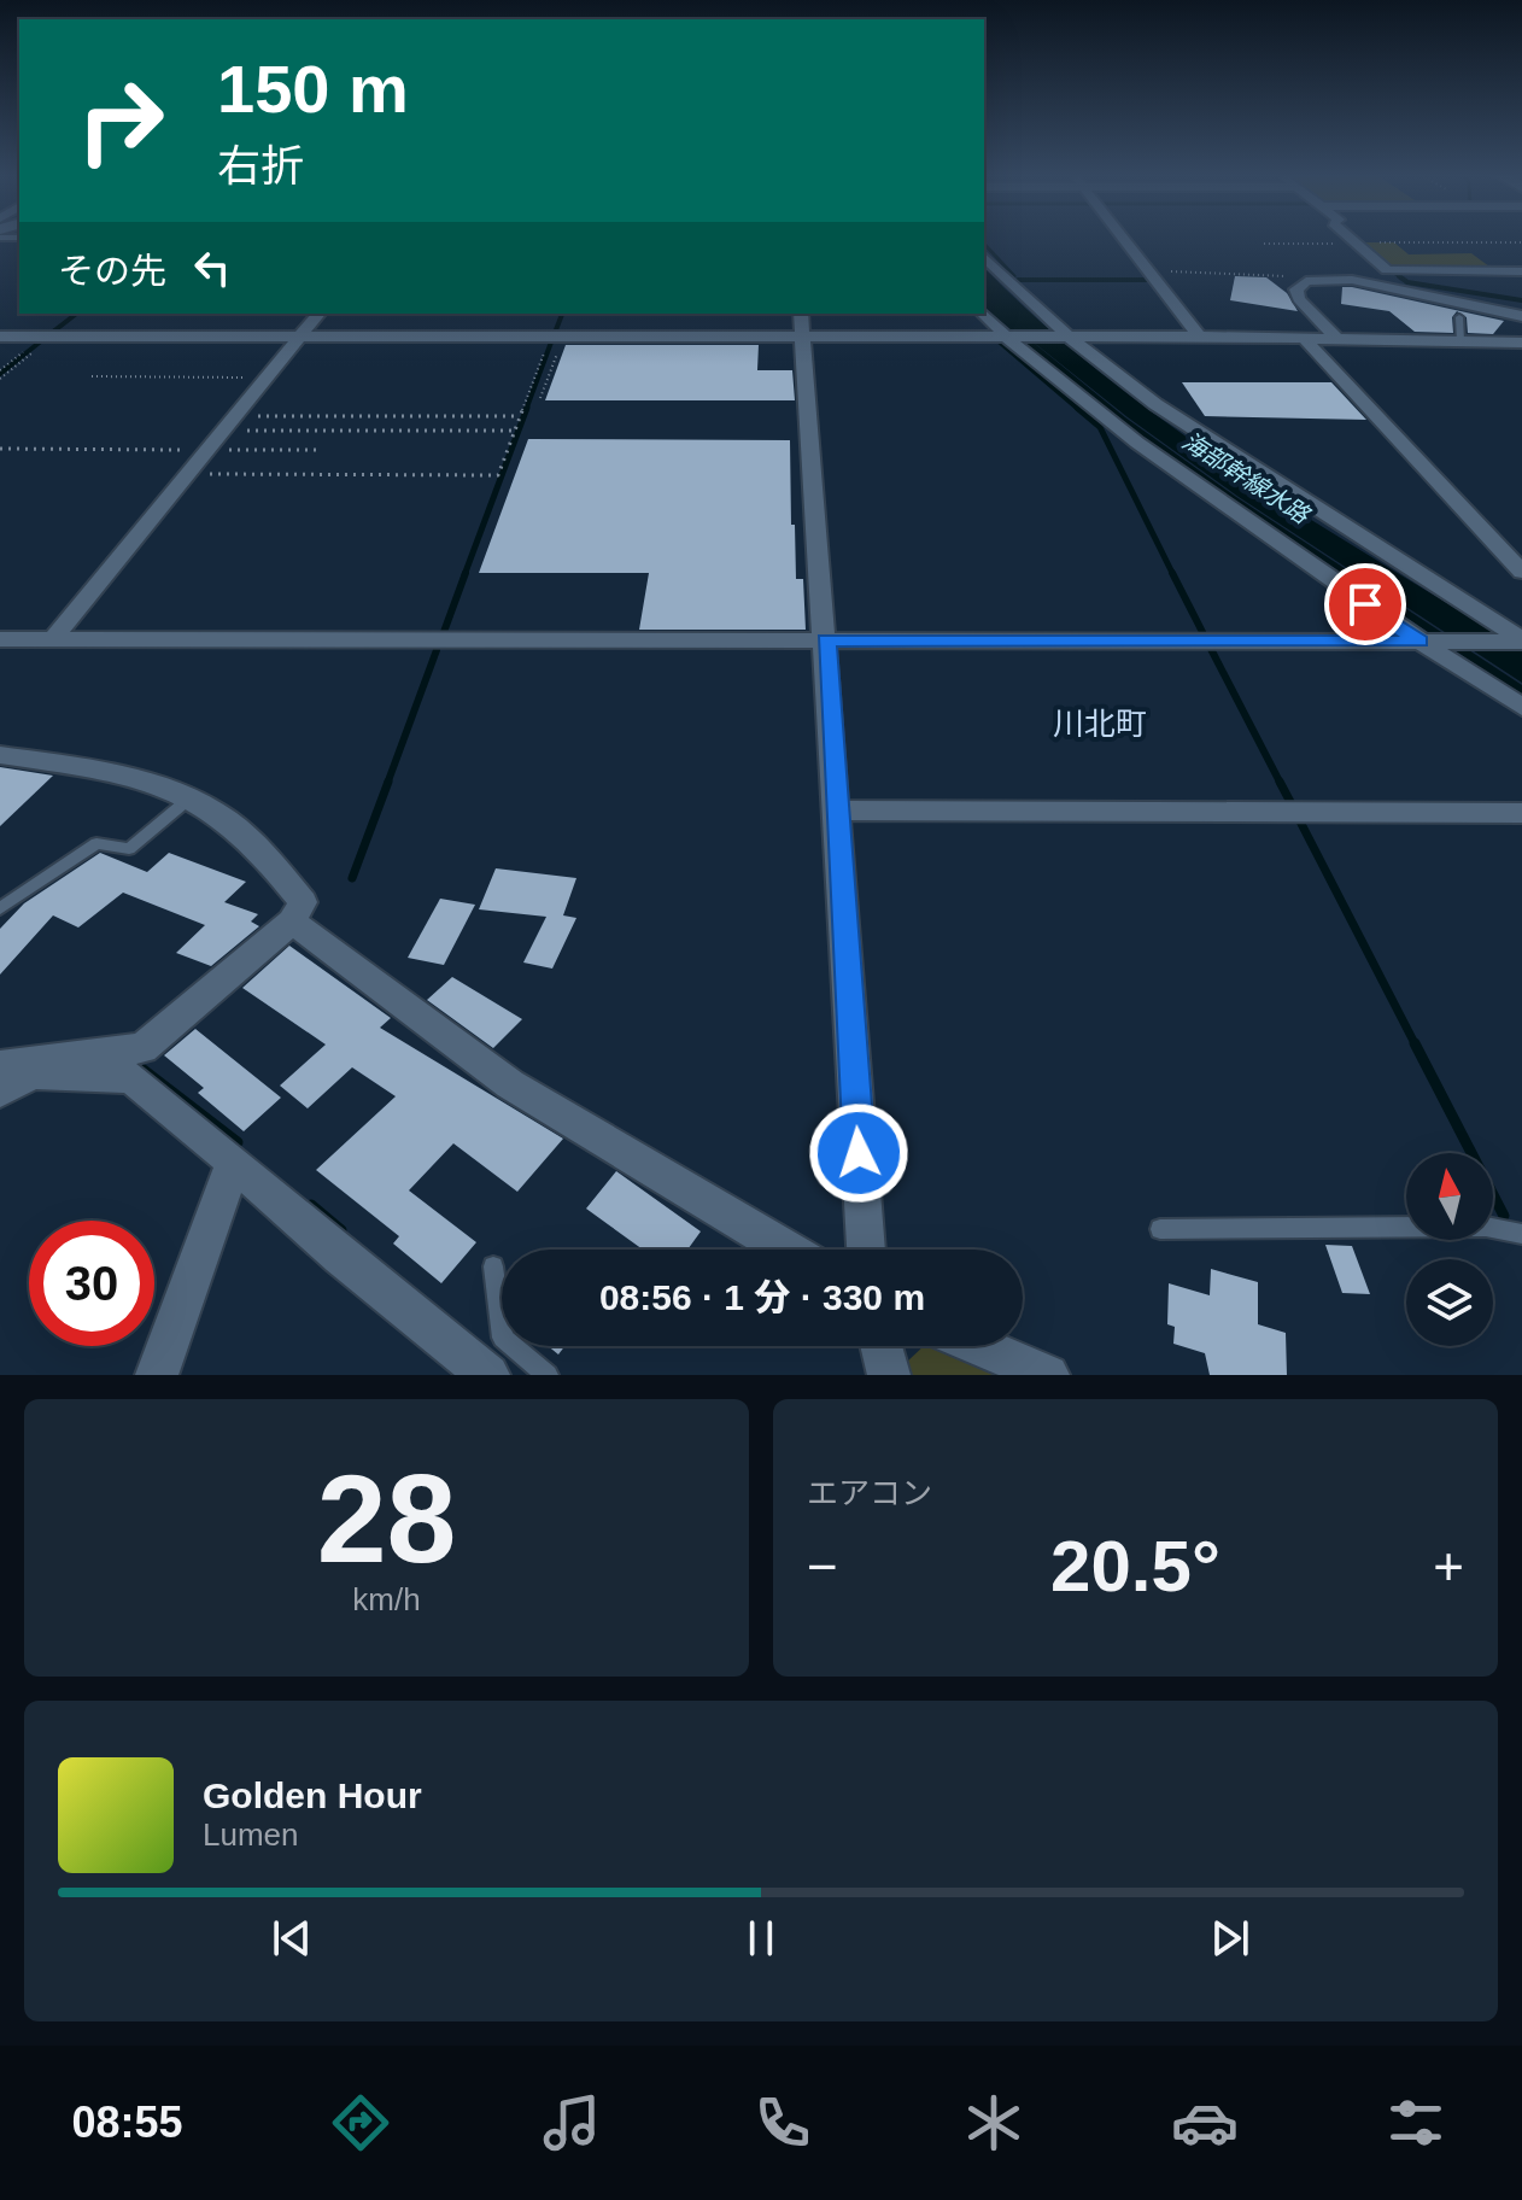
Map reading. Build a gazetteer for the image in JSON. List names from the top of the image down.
{
  "districts": ["川北町"],
  "water": ["海部幹線水路"],
  "north": "top",
  "page": {
    "turn": ["150 m", "右折"],
    "then": "その先",
    "limit": "30",
    "trip": "08:56 · 1 分 · 330 m",
    "tile": [
      ["28", "km/h"],
      "エアコン"
    ],
    "heat": ["−", "20.5°", "+"],
    "song": ["Golden Hour", "Lumen"],
    "tabs": "08:55"
  }
}
